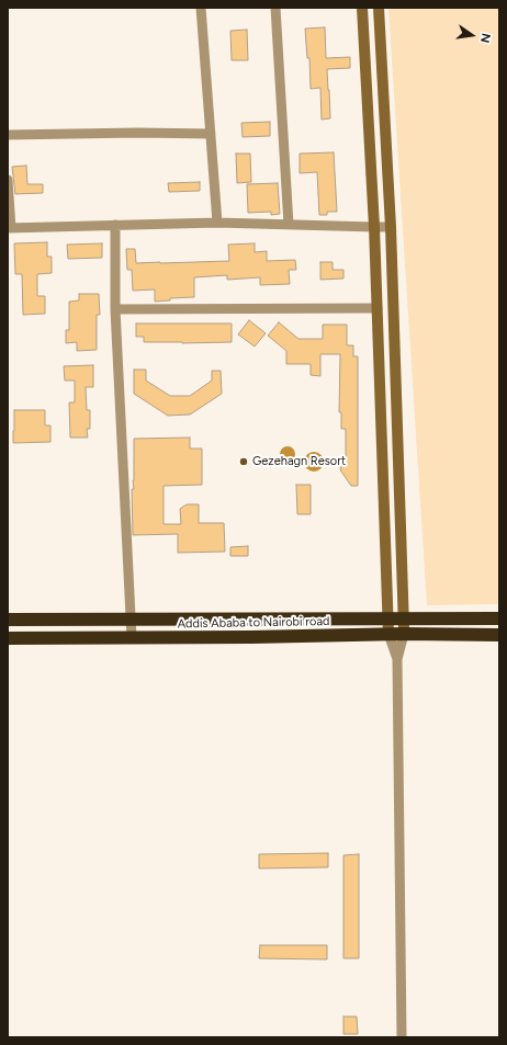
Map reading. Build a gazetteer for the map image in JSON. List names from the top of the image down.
{
  "streets": {
    "highway": ["Addis Ababa to Nairobi road"]
  },
  "places": ["Gezehagn Resort"],
  "north": "right"
}
